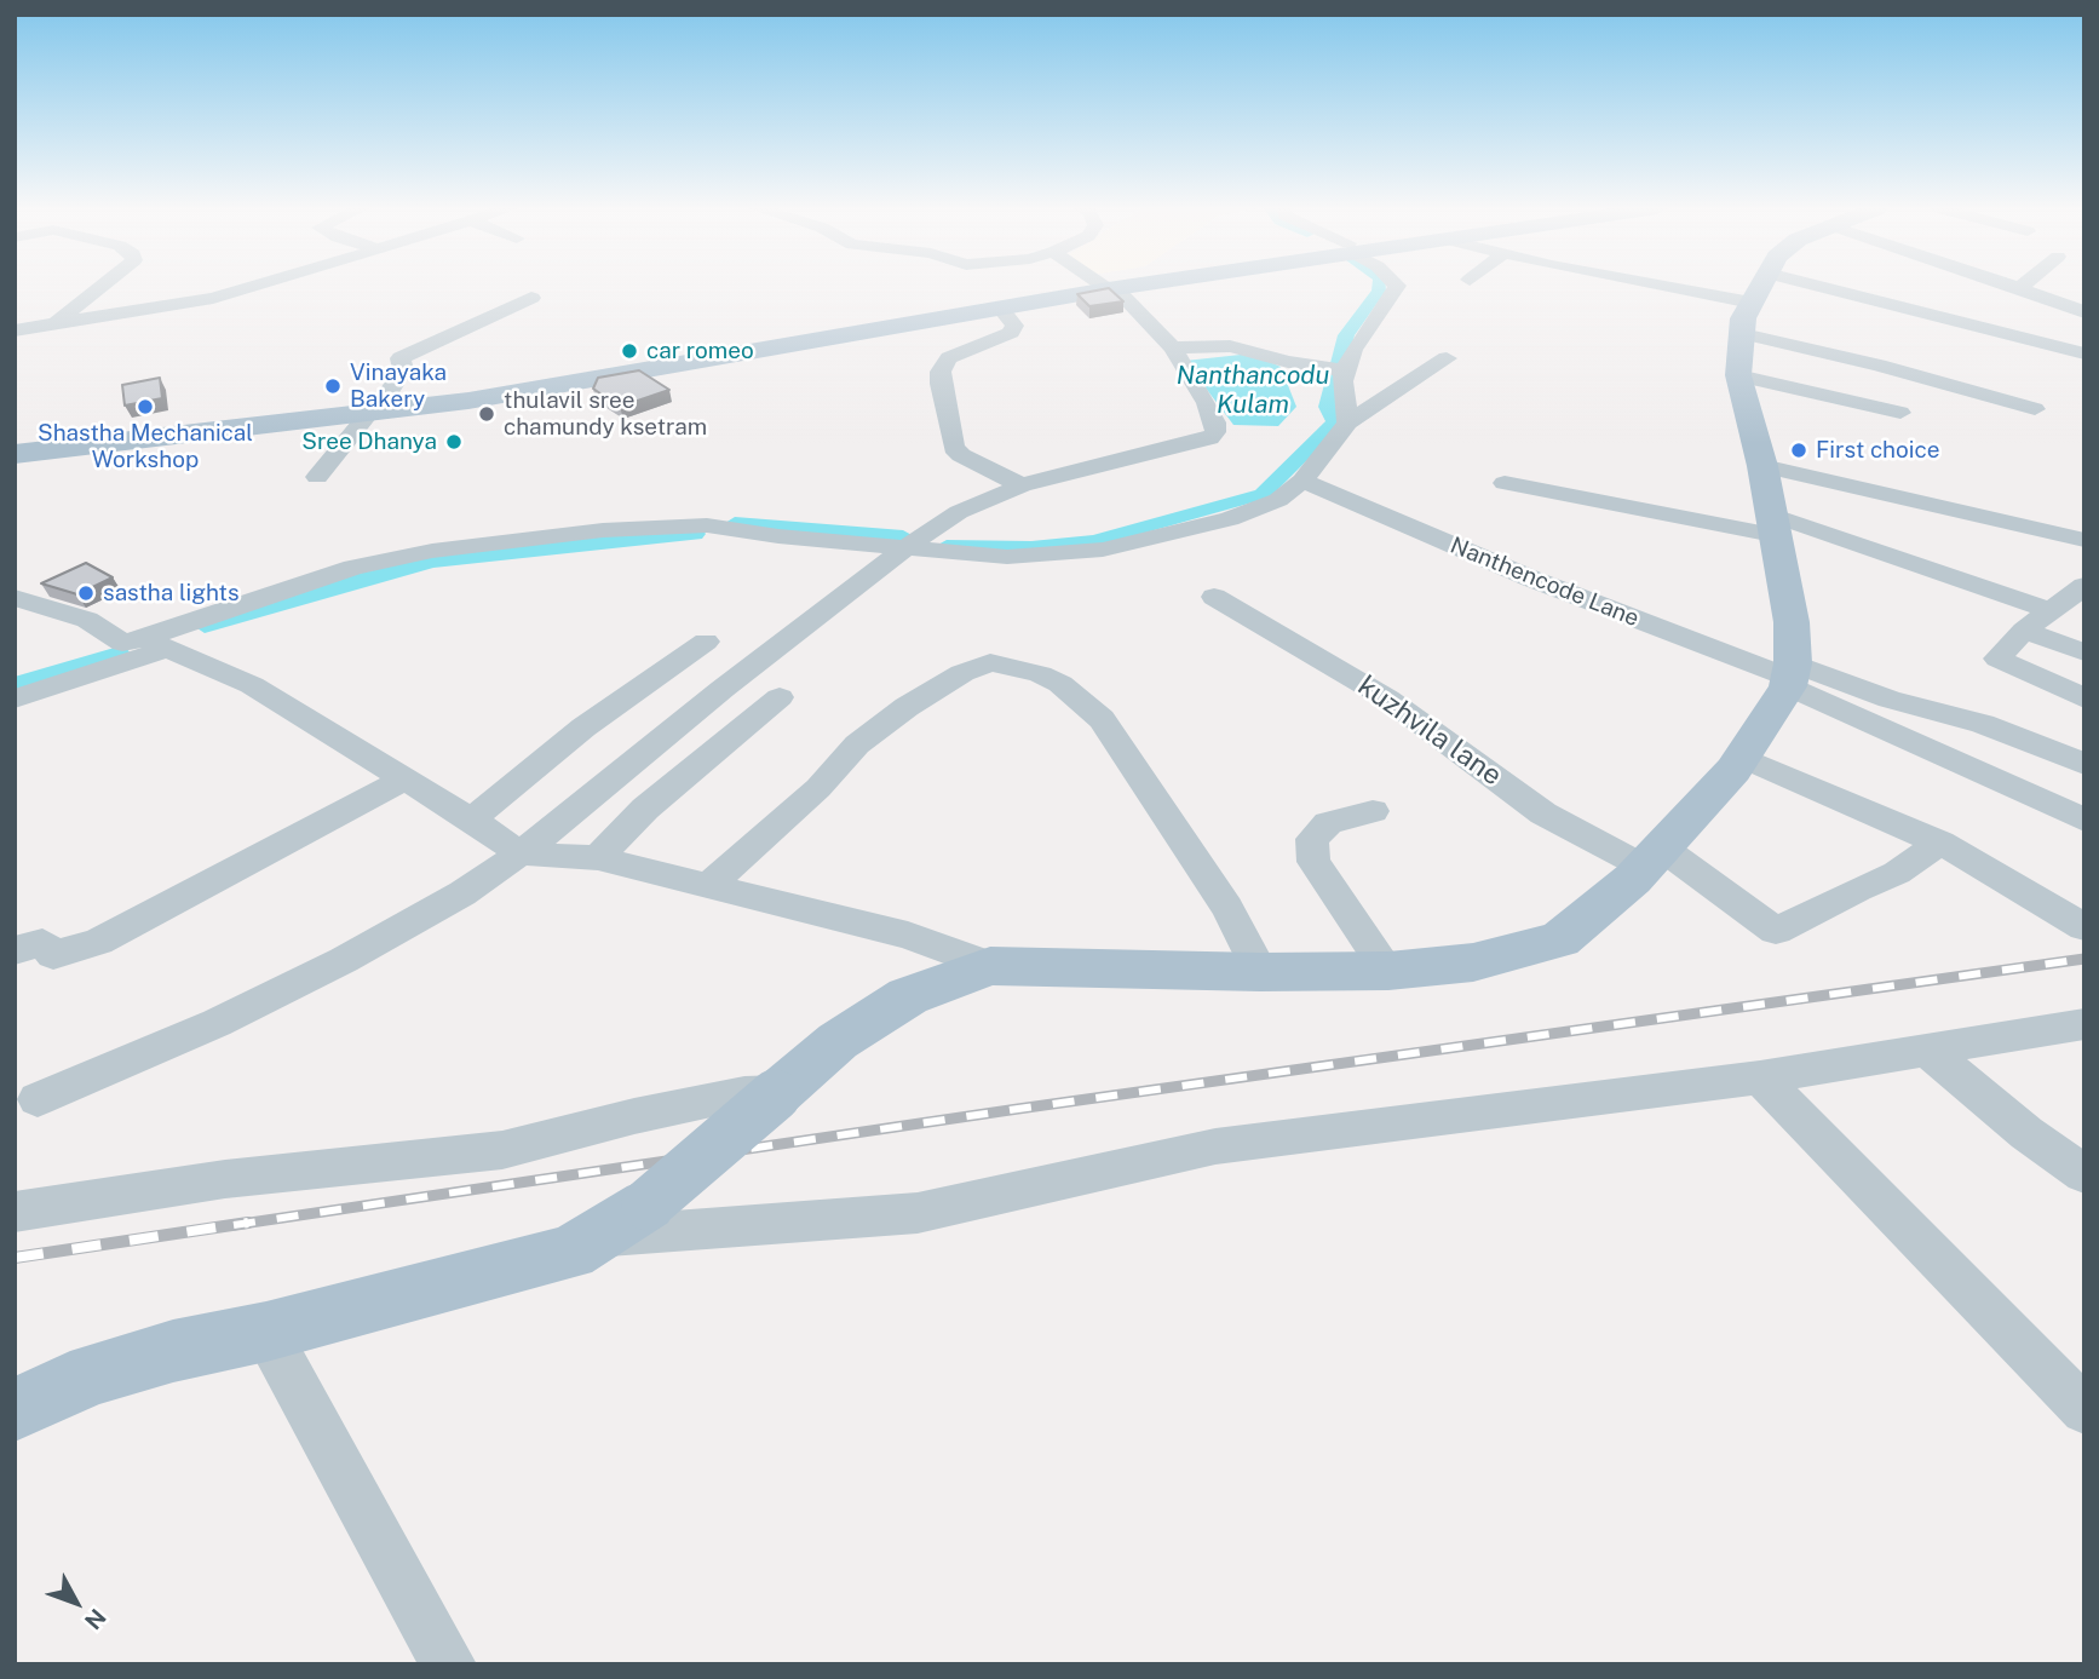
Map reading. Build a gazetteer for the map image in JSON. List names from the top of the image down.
{
  "streets": {
    "street": ["Nanthencode Lane", "kuzhvila lane"]
  },
  "water": ["Nanthancodu Kulam"],
  "places": [
    "car romeo",
    "Vinayaka Bakery",
    "Shastha Mechanical Workshop",
    "thulavil sree chamundy ksetram",
    "Sree Dhanya",
    "First choice",
    "sastha lights"
  ],
  "north": "bottom right"
}
